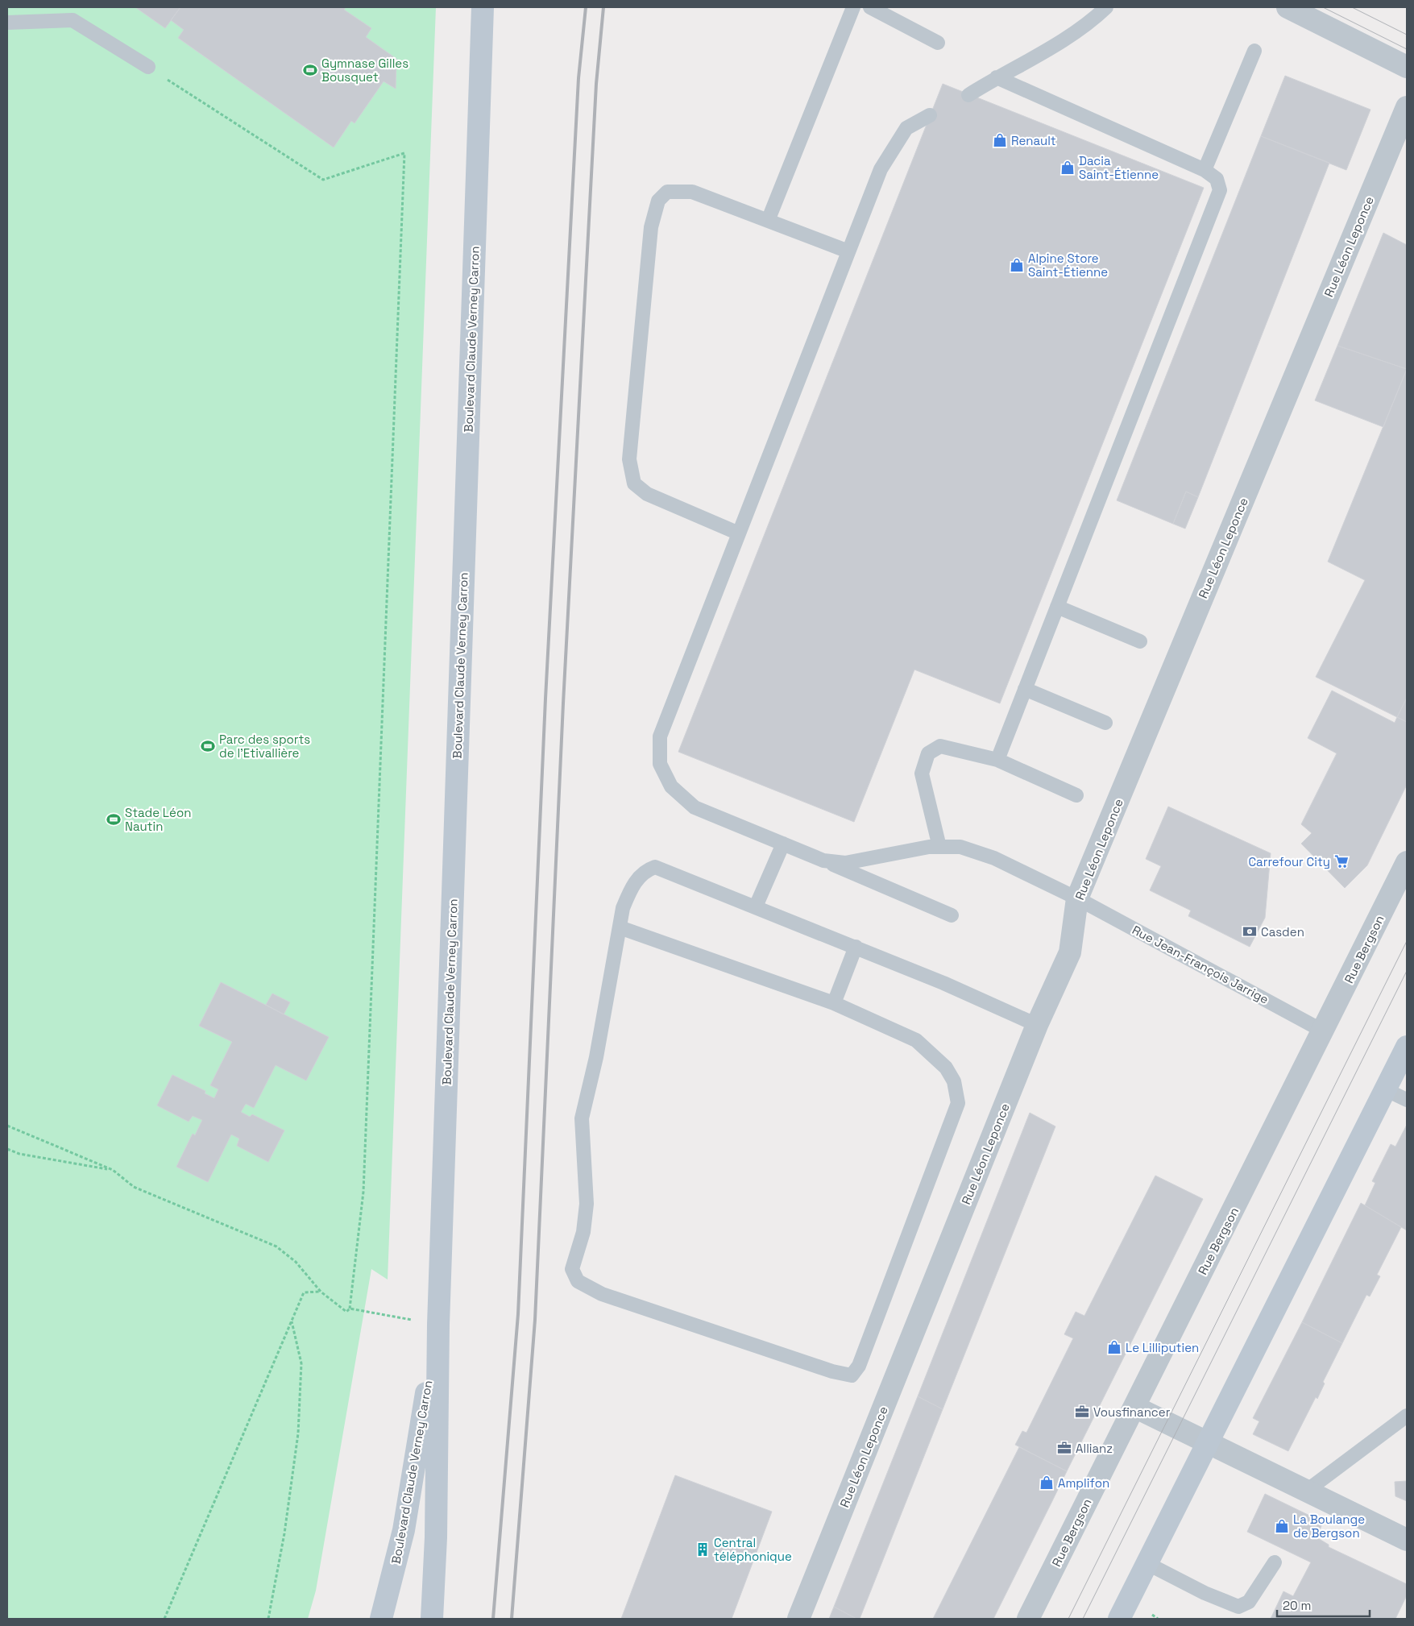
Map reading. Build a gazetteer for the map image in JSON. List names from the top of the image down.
{
  "streets": {
    "main road": ["Boulevard Claude Verney Carron"],
    "street": ["Rue Léon Leponce", "Rue Bergson"],
    "lane": ["Rue Jean-François Jarrige"]
  },
  "crossings": [
    ["Rue Léon Leponce", "Rue Jean-François Jarrige"],
    ["Rue Bergson", "Rue Jean-François Jarrige"]
  ],
  "places": {
    "sports": ["Gymnase Gilles Bousquet", "Parc des sports de l'Etivallière", "Stade Léon Nautin"],
    "shop": [
      "Renault",
      "Dacia Saint-Étienne",
      "Alpine Store Saint-Étienne",
      "Le Lilliputien",
      "Amplifon",
      "La Boulange de Bergson"
    ],
    "supermarket": ["Carrefour City"],
    "bank": ["Casden"],
    "office": ["Vousfinancer", "Allianz"],
    "building": ["Central téléphonique"]
  },
  "scale_bar": "20 m"
}
